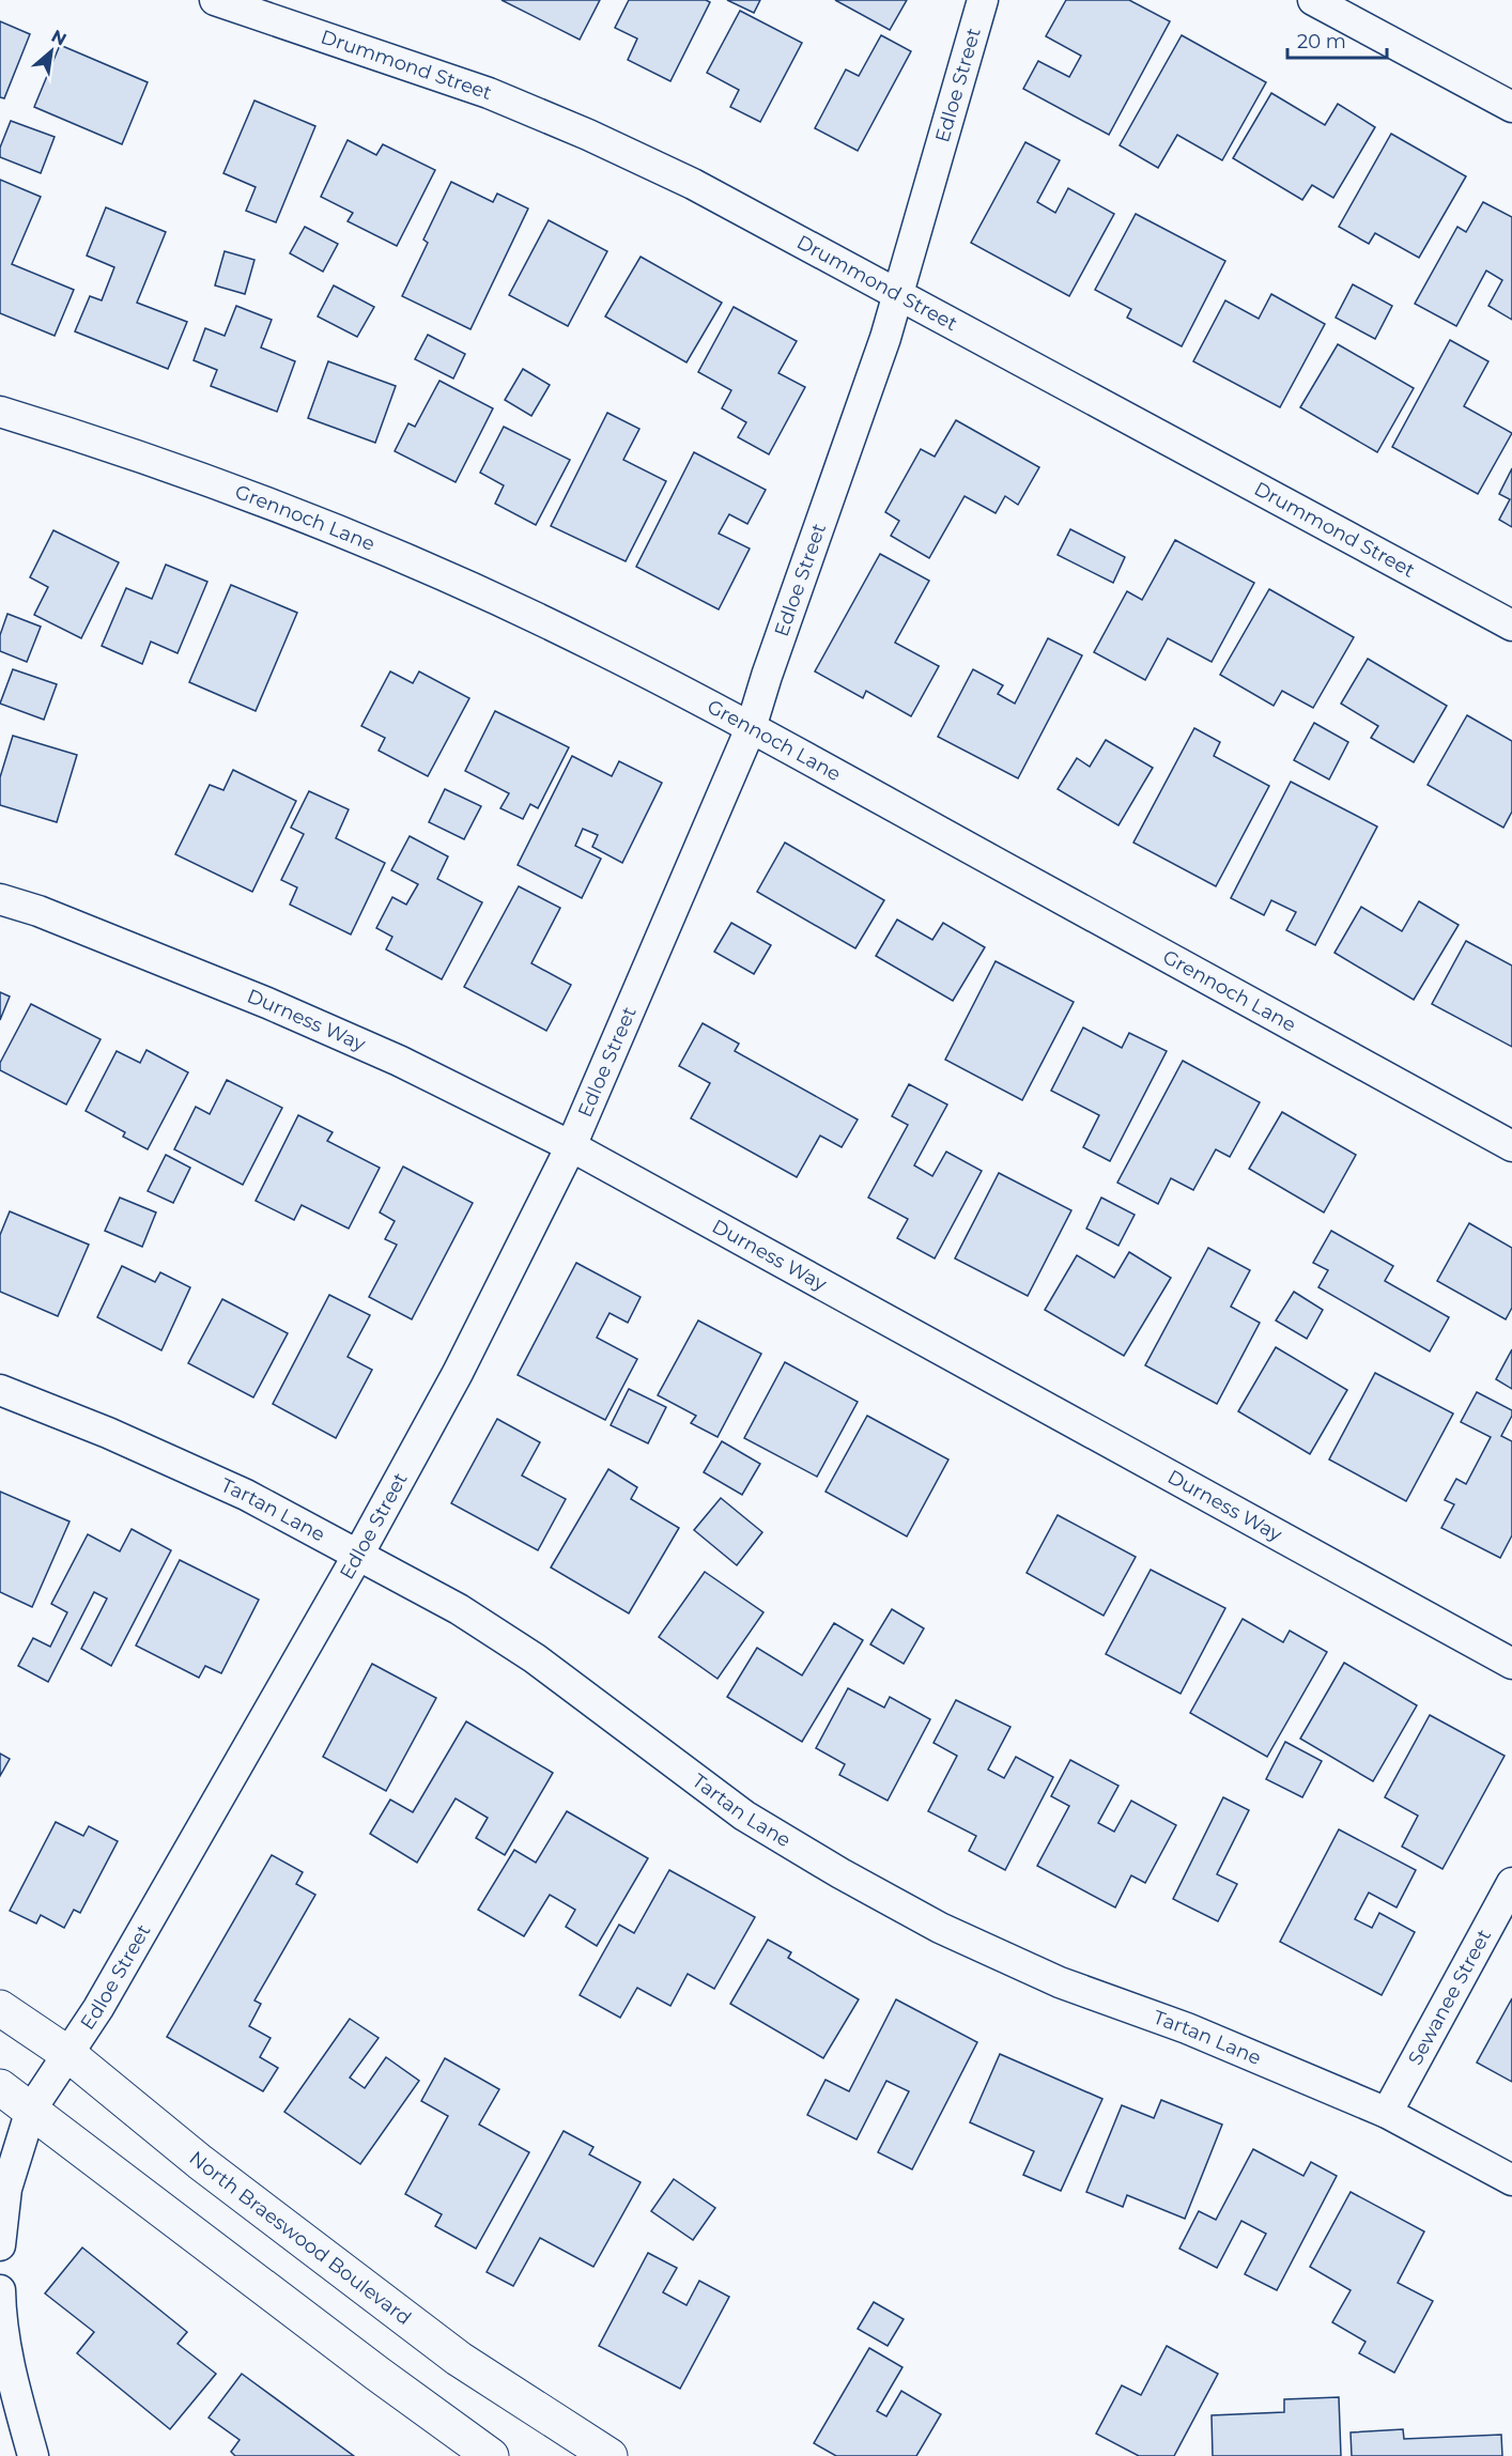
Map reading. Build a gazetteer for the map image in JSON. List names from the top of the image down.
{
  "streets": {
    "main road": ["North Braeswood Boulevard"],
    "street": [
      "Drummond Street",
      "Edloe Street",
      "Grennoch Lane",
      "Durness Way",
      "Tartan Lane",
      "Sewanee Street"
    ]
  },
  "crossings": [
    ["Drummond Street", "Edloe Street"],
    ["Edloe Street", "Grennoch Lane"],
    ["Edloe Street", "Durness Way"],
    ["Edloe Street", "Tartan Lane"],
    ["Edloe Street", "North Braeswood Boulevard"],
    ["Tartan Lane", "Sewanee Street"]
  ],
  "scale_bar": "20 m",
  "north": "top right"
}
